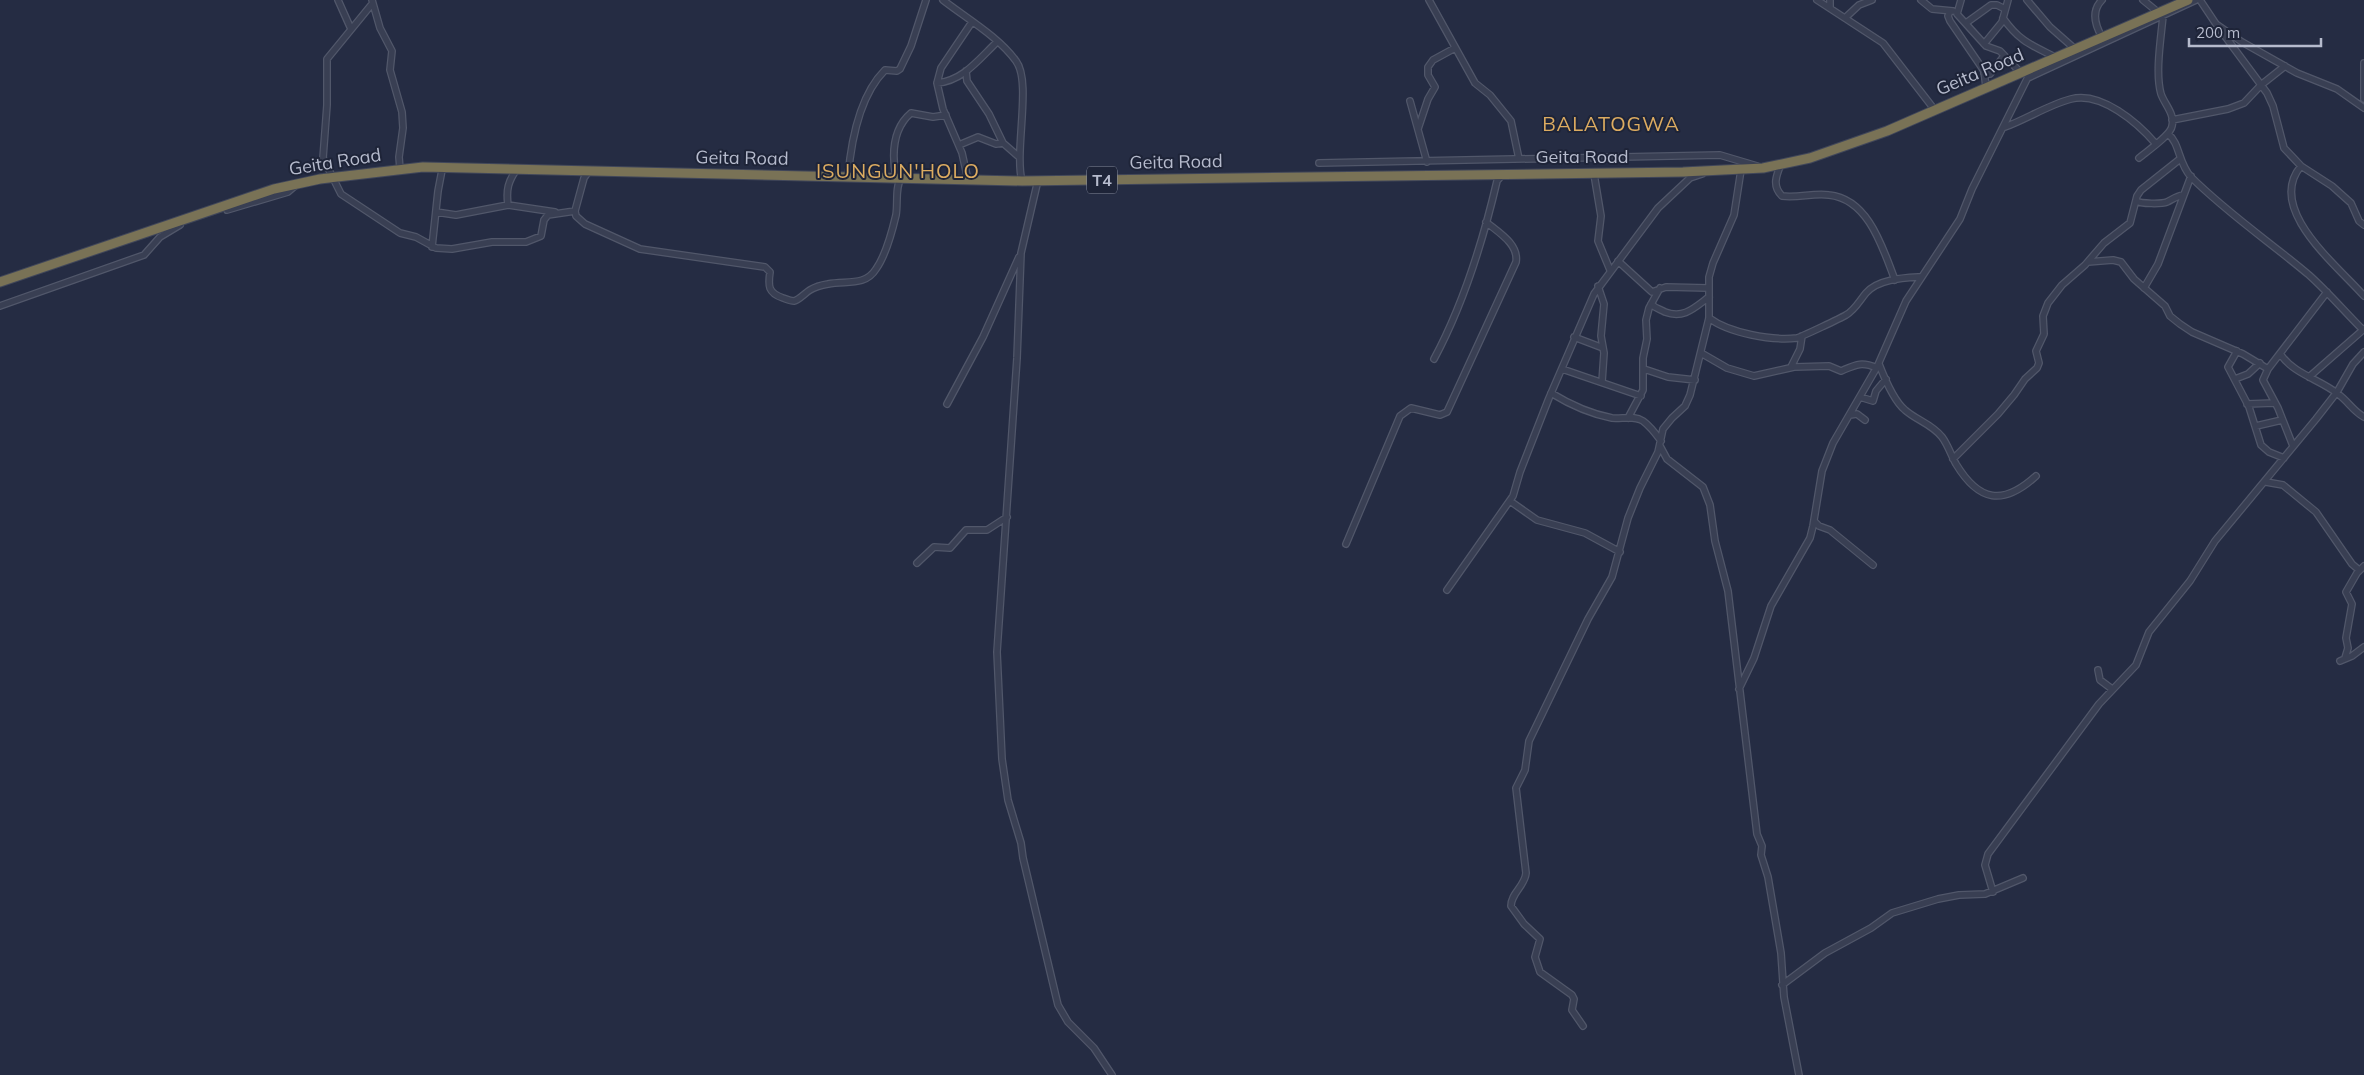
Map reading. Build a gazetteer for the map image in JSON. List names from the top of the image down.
{
  "streets": {
    "highway": ["Geita Road", "T4"]
  },
  "districts": ["BALATOGWA", "ISUNGUN'HOLO"],
  "scale_bar": "200 m"
}
